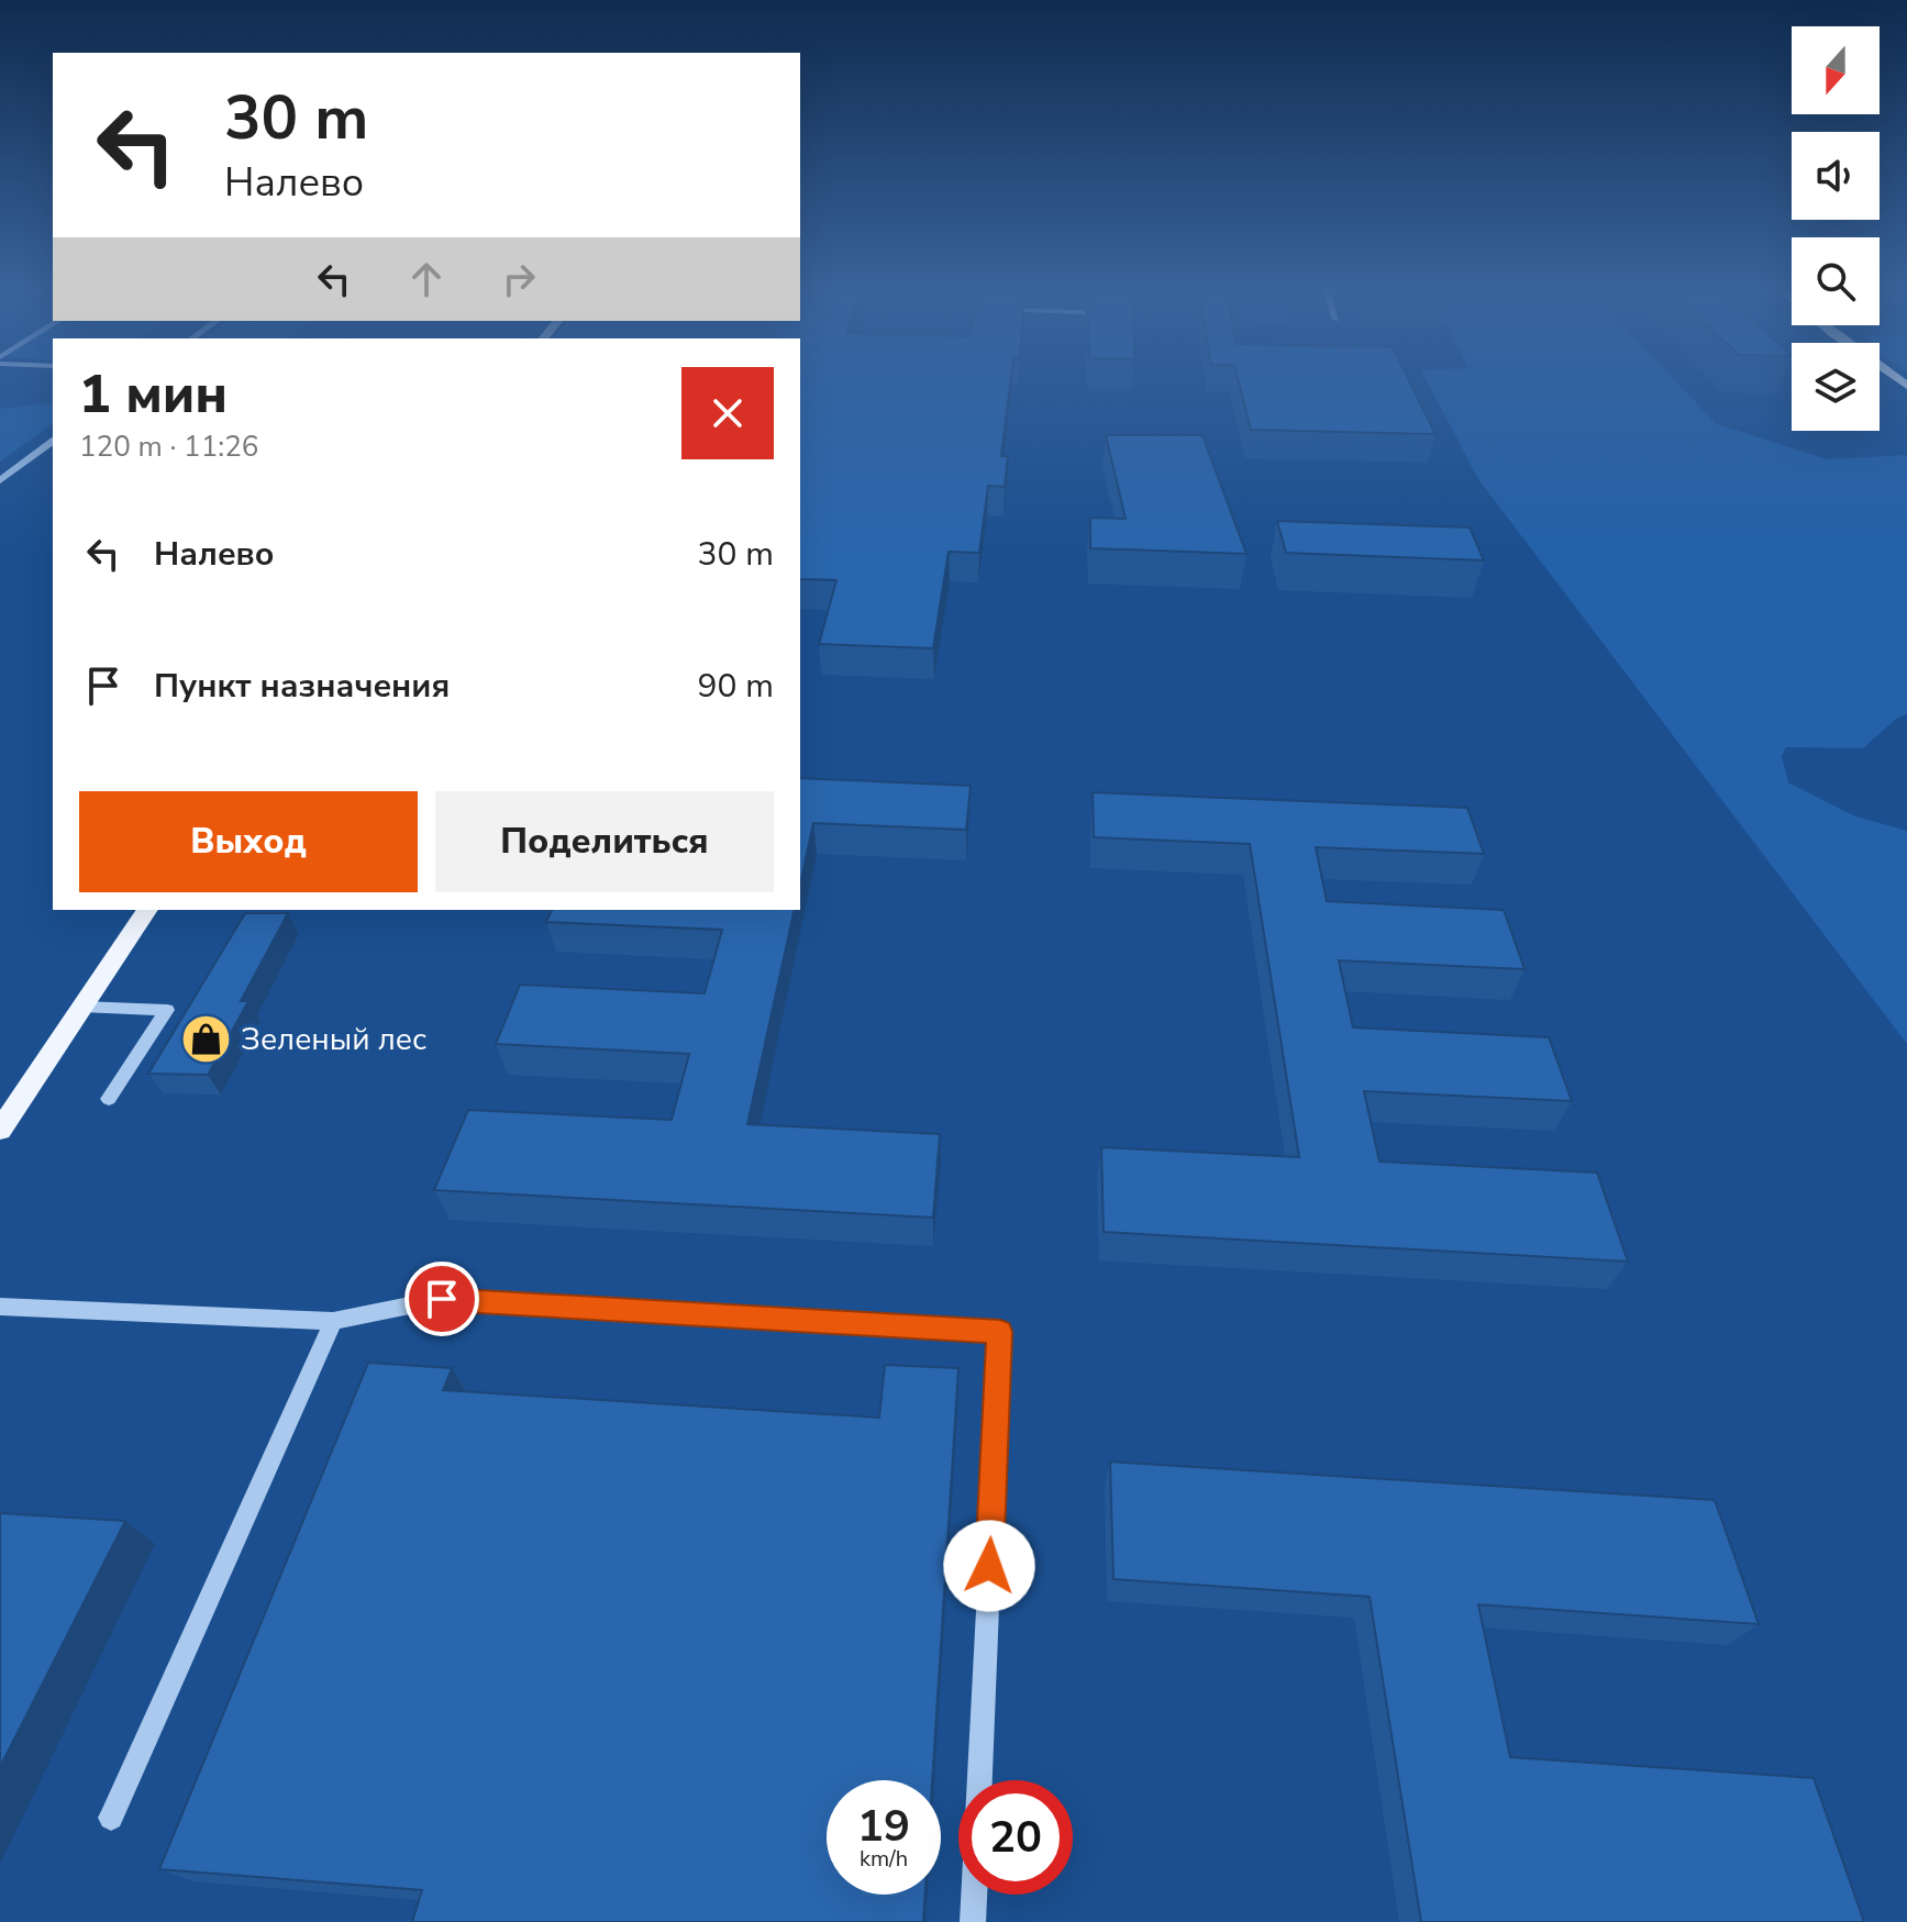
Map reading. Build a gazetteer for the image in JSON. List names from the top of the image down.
{
  "places": {
    "shop": ["Зеленый лес"]
  },
  "north": "bottom",
  "page": {
    "turn": ["30 m", "Налево"],
    "heading": ["1 мин", "120 m · 11:26"],
    "list": [
      {
        "name": "Налево",
        "value": "30 m"
      },
      {
        "name": "Пункт назначения",
        "value": "90 m"
      }
    ],
    "buttons": ["Выход", "Поделиться"],
    "speed": "19 km/h",
    "limit": "20"
  }
}
